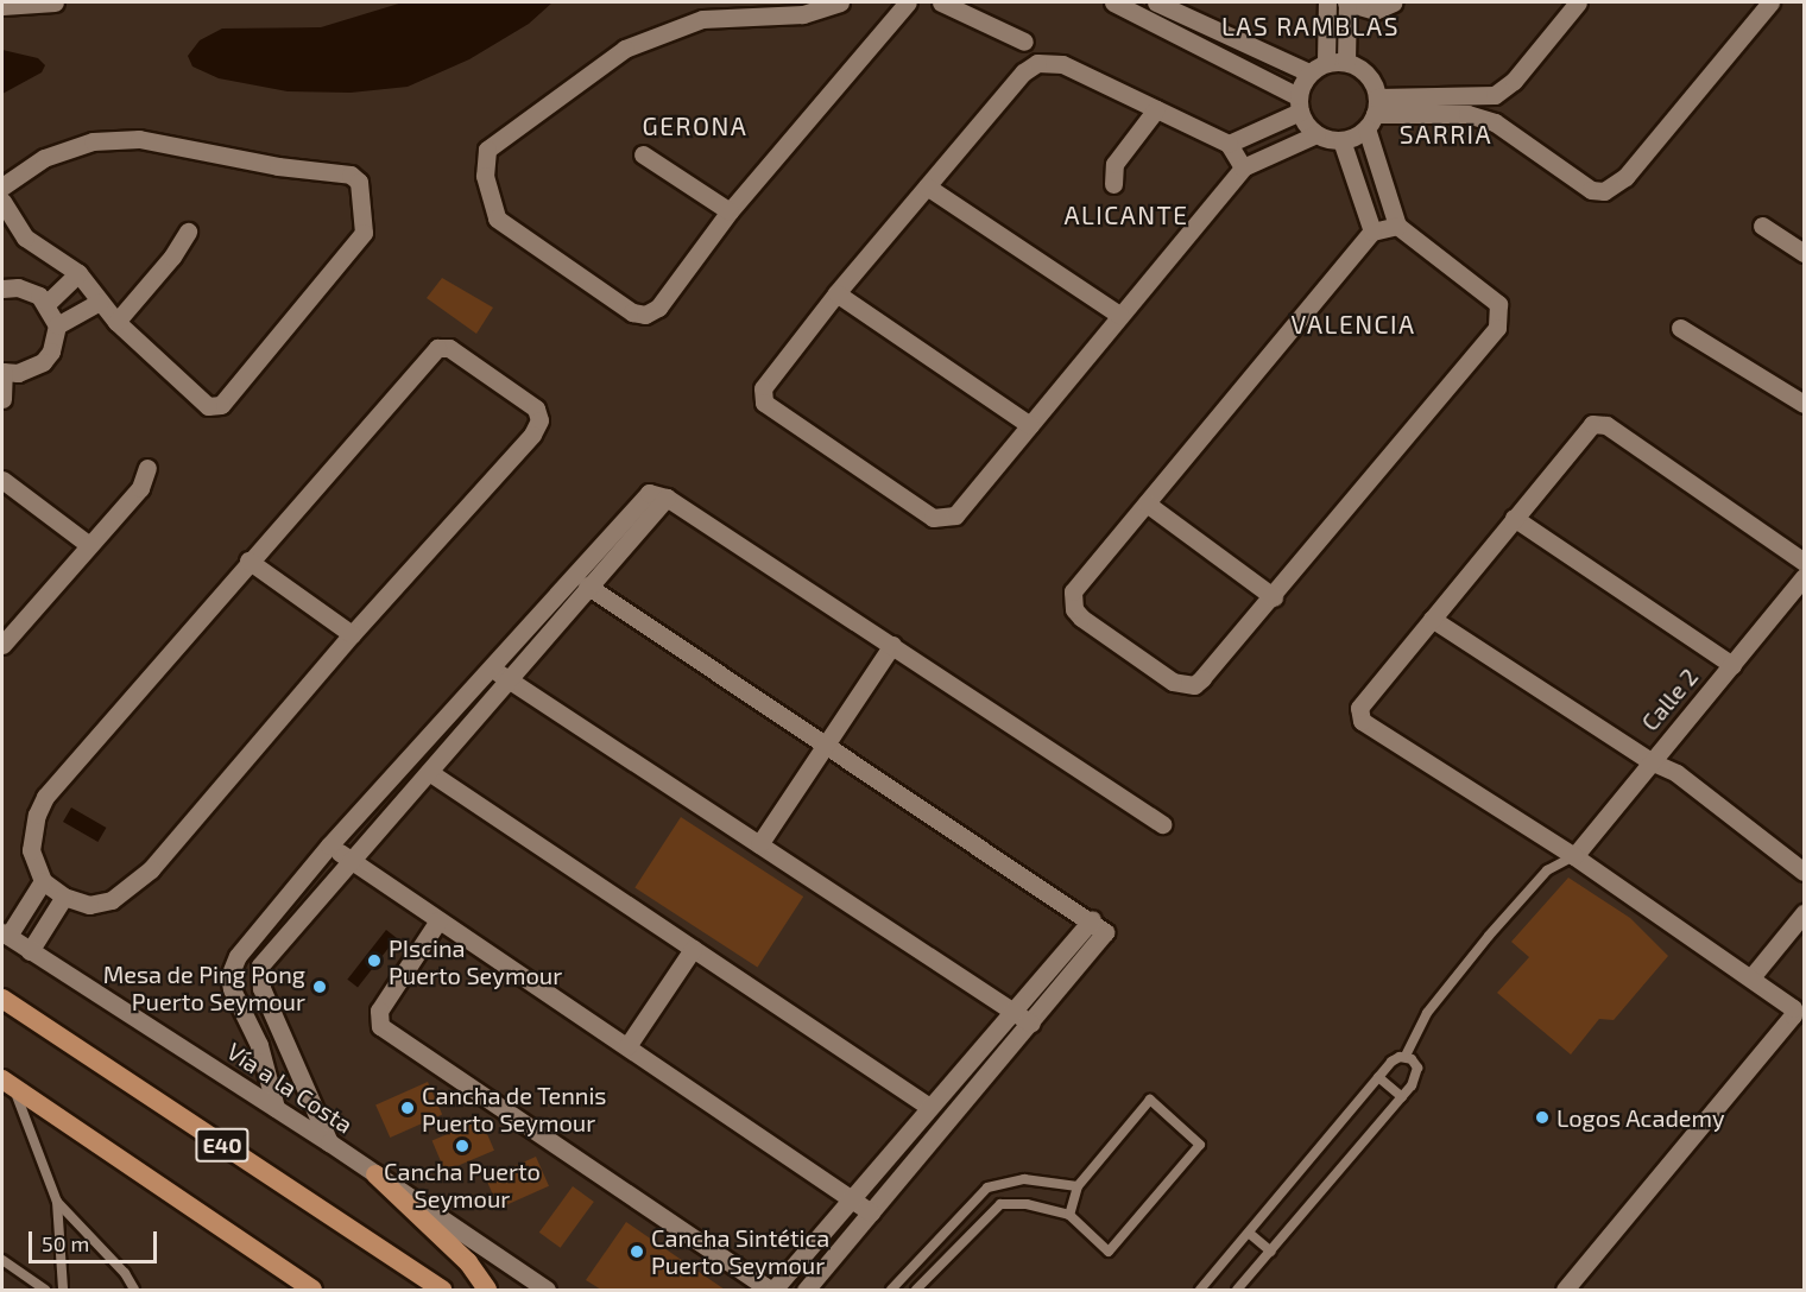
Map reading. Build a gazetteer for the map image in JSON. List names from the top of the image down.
{
  "streets": {
    "highway": ["E40"],
    "street": ["Calle 2", "Vía a la Costa"]
  },
  "districts": [
    "LAS RAMBLAS",
    "GERONA",
    "SARRIA",
    "ALICANTE",
    "VALENCIA"
  ],
  "places": [
    "PIscina Puerto Seymour",
    "Mesa de Ping Pong Puerto Seymour",
    "Cancha de Tennis Puerto Seymour",
    "Logos Academy",
    "Cancha Puerto Seymour",
    "Cancha Sintética Puerto Seymour"
  ],
  "scale_bar": "50 m"
}
